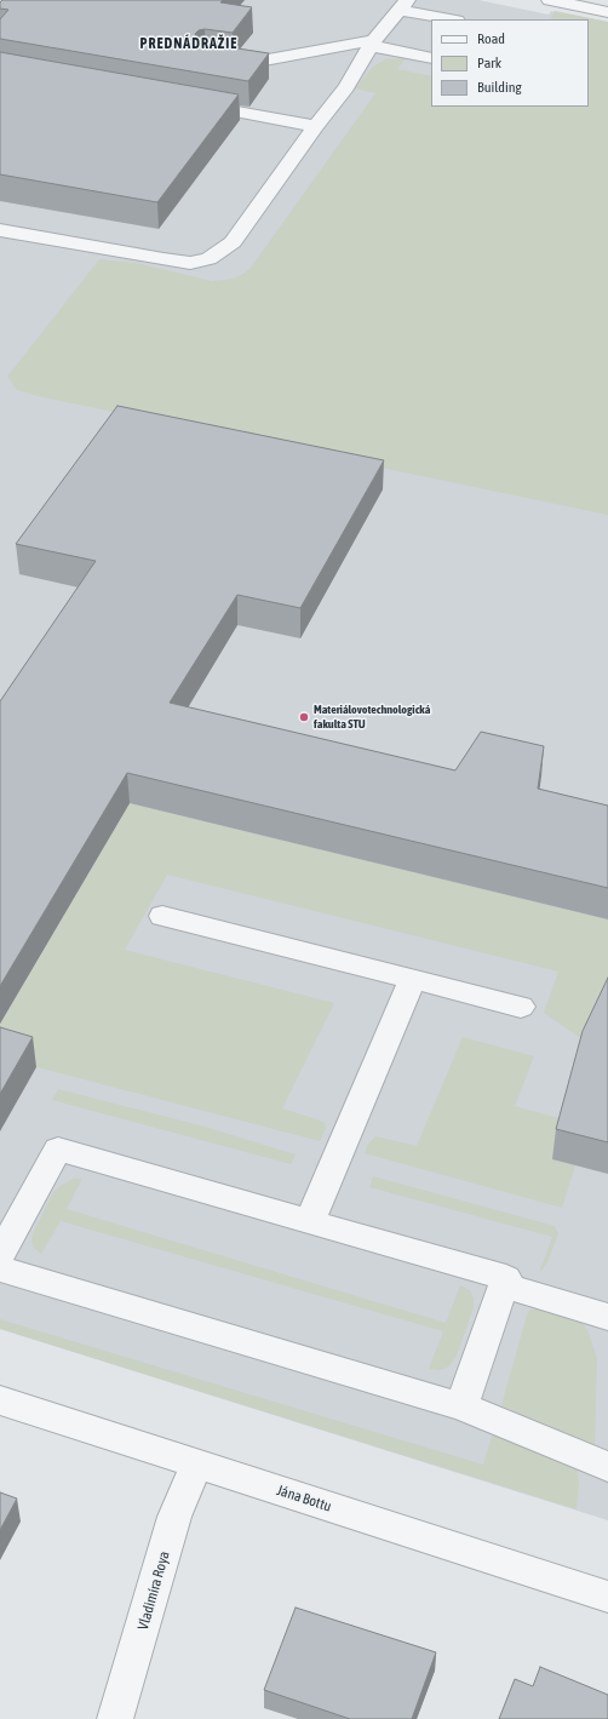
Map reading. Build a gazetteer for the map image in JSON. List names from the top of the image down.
{
  "streets": {
    "street": ["Jána Bottu", "Vladimíra Roya"]
  },
  "crossings": [
    ["Jána Bottu", "Vladimíra Roya"]
  ],
  "districts": ["PREDNÁDRAŽIE"],
  "places": ["Materiálovotechnologická fakulta STU"],
  "legend": ["Road", "Park", "Building"]
}
